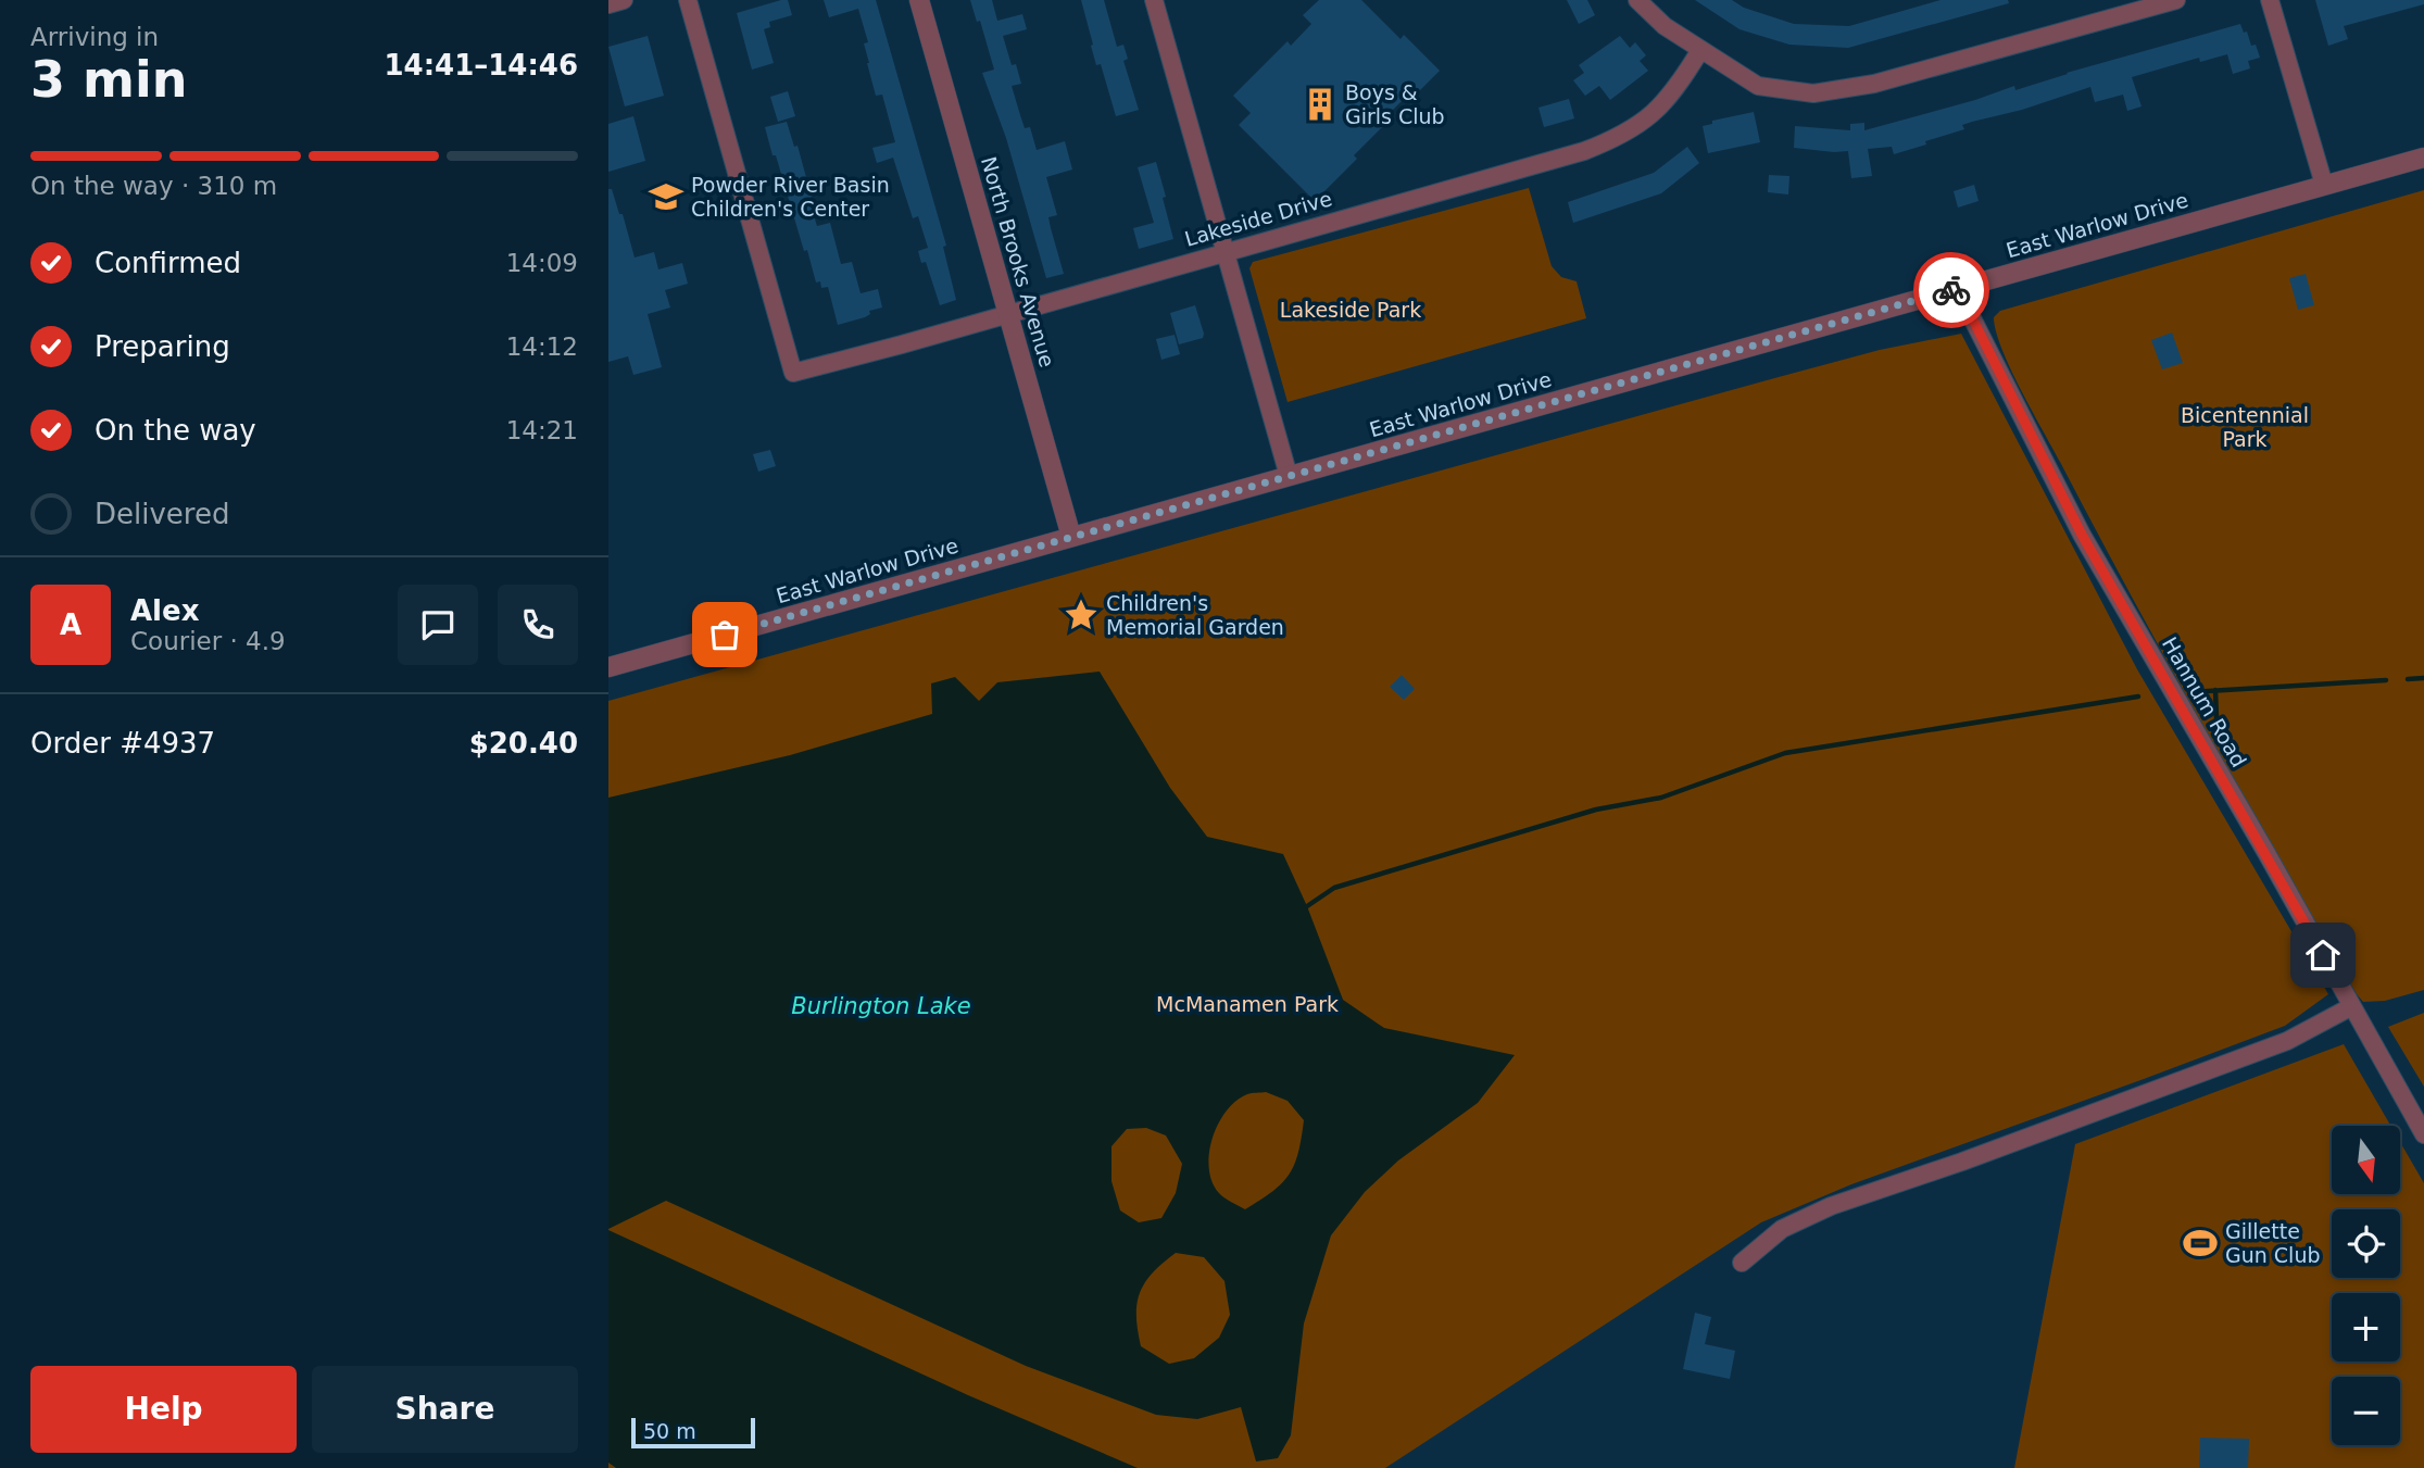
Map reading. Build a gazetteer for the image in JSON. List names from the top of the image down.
{
  "streets": {
    "street": [
      "Lakeside Drive",
      "East Warlow Drive",
      "North Brooks Avenue",
      "Hannum Road"
    ]
  },
  "crossings": [
    ["Lakeside Drive", "North Brooks Avenue"],
    ["East Warlow Drive", "North Brooks Avenue"],
    ["East Warlow Drive", "Hannum Road"]
  ],
  "water": ["Burlington Lake"],
  "parks": ["Lakeside Park", "Bicentennial Park", "McManamen Park"],
  "places": {
    "building": ["Boys & Girls Club"],
    "school or university": ["Powder River Basin Children's Center"],
    "place": ["Children's Memorial Garden"],
    "sports": ["Gillette Gun Club"]
  },
  "scale_bar": "50 m",
  "north": "bottom",
  "page": {
    "heading": ["3 min", "Arriving in", "14:41–14:46"],
    "panel": [
      "Alex",
      "Courier · 4.9",
      "Order #4937",
      "$20.40"
    ],
    "bar": "On the way · 310 m",
    "list": [
      ["Confirmed", "14:09"],
      ["Preparing", "14:12"],
      ["On the way", "14:21"],
      "Delivered"
    ],
    "round": "A",
    "map_buttons": ["+", "−"],
    "buttons": ["Help", "Share"],
    "scale": "50 m"
  }
}
